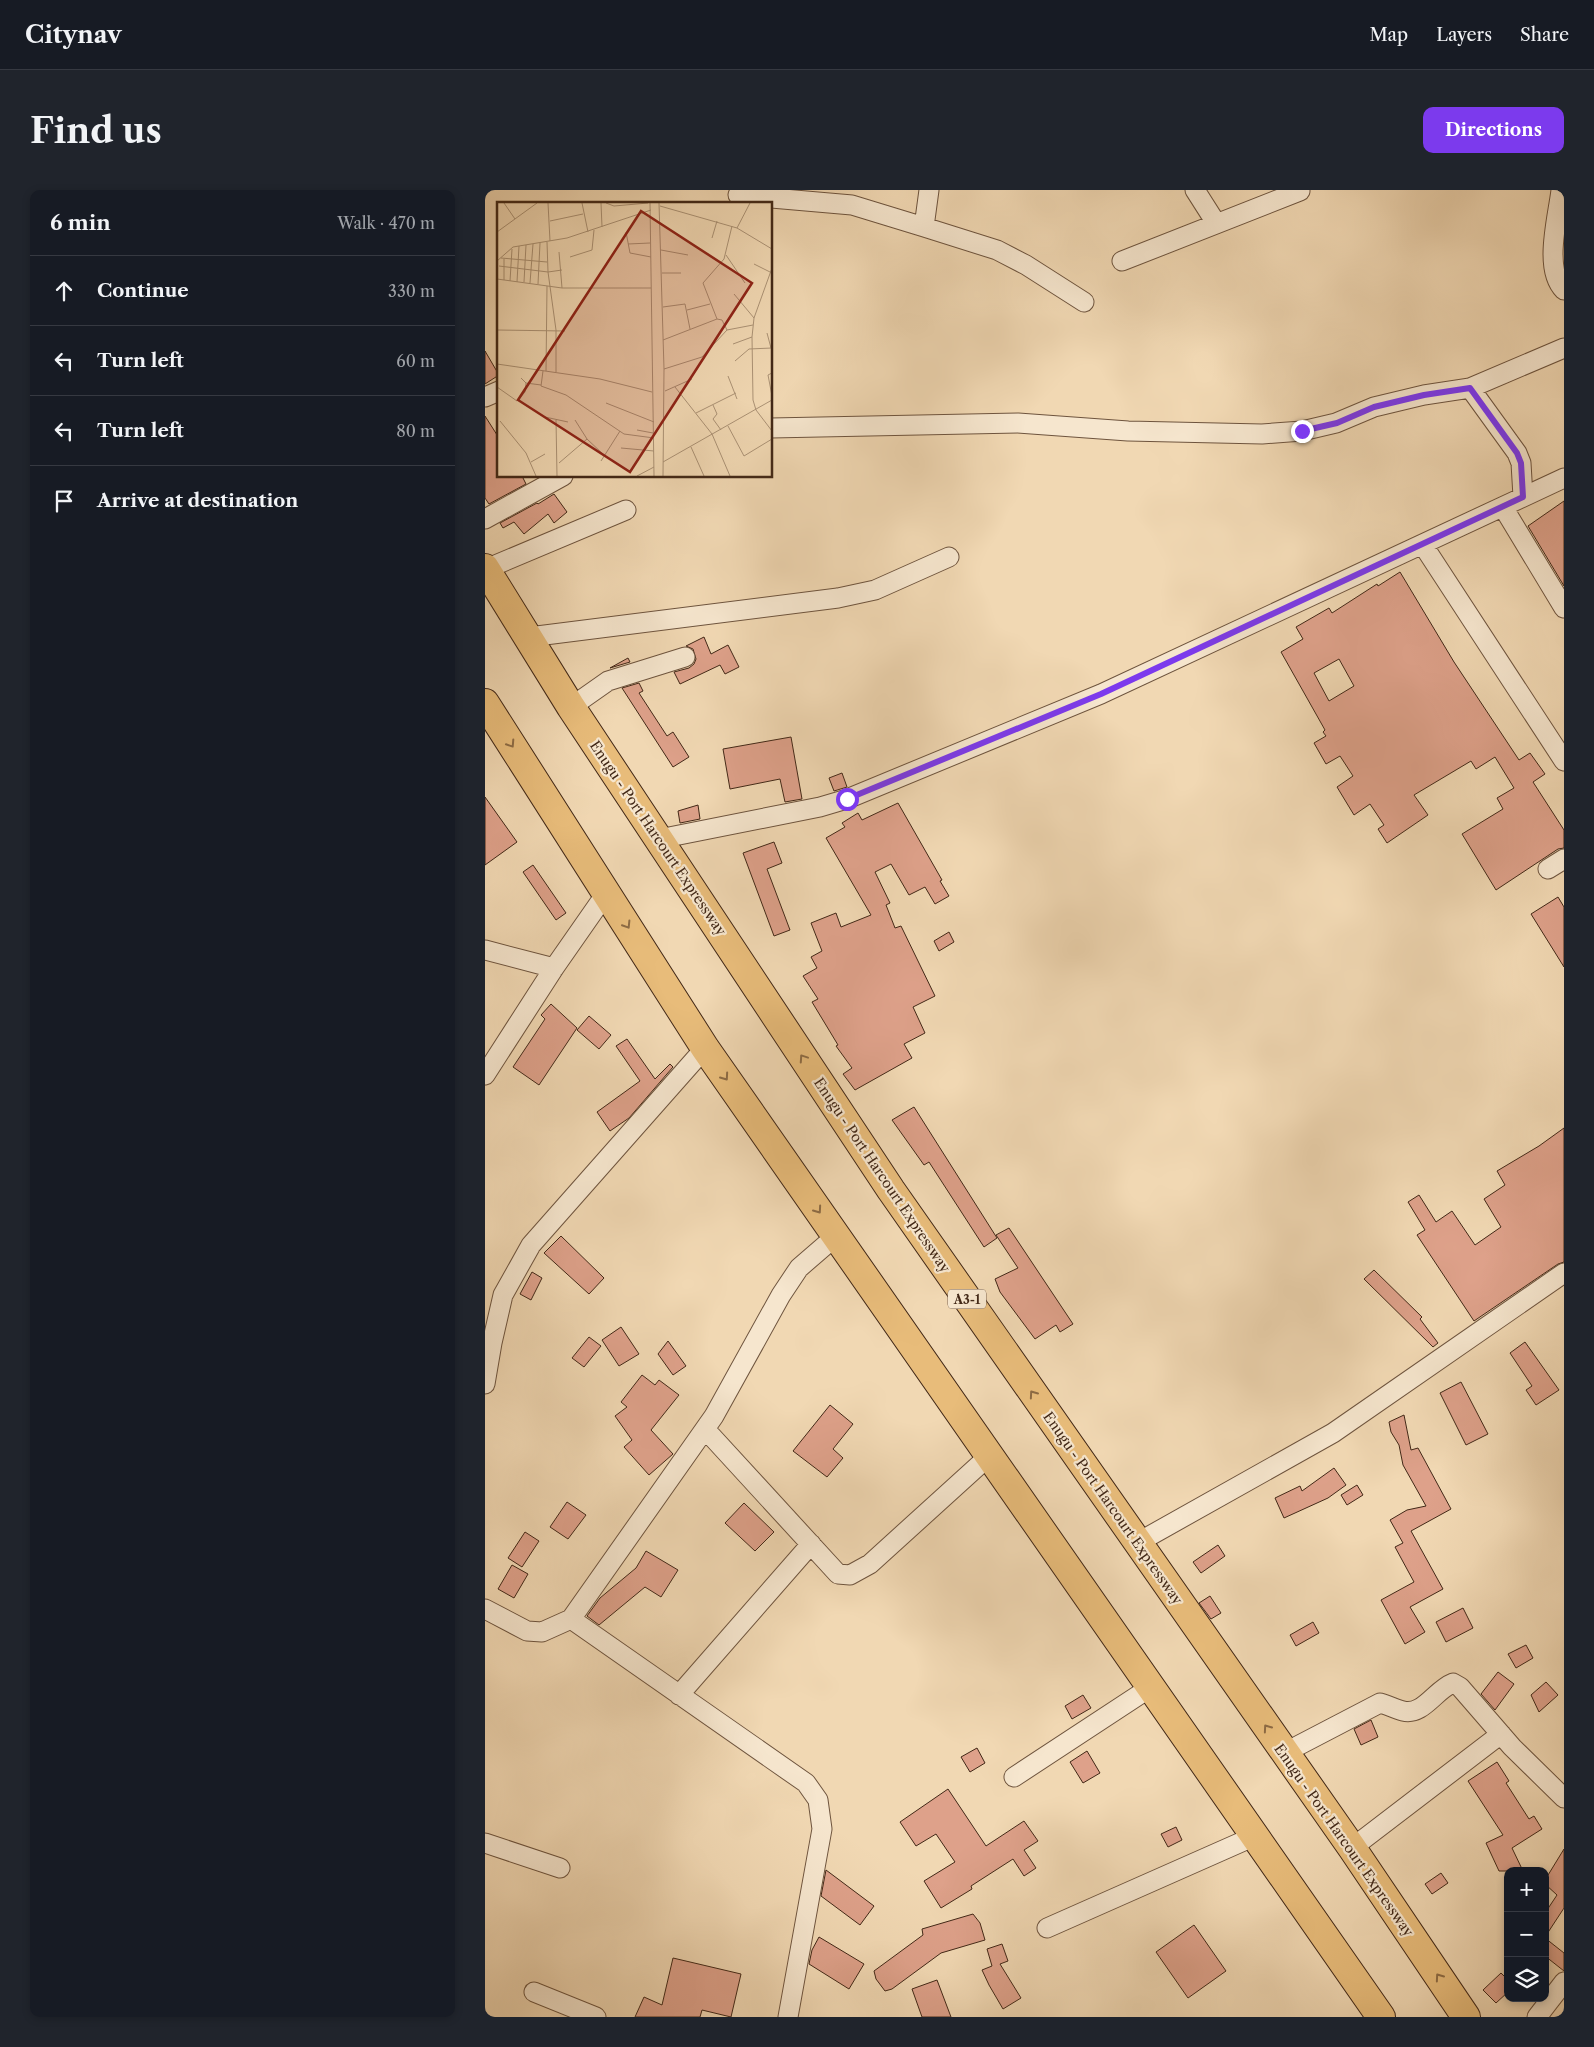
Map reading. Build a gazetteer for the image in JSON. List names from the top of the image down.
{
  "streets": {
    "highway": ["Enugu - Port Harcourt Expressway", "A3-1"]
  },
  "page": {
    "header": "Citynav",
    "nav": ["Map", "Layers", "Share"],
    "buttons": "Directions",
    "title": "Find us",
    "heading": ["6 min", "Walk · 470 m"],
    "list": [
      ["Continue", "330 m"],
      ["Turn left", "60 m"],
      ["Turn left", "80 m"],
      "Arrive at destination"
    ],
    "map_buttons": ["+", "−"]
  }
}
